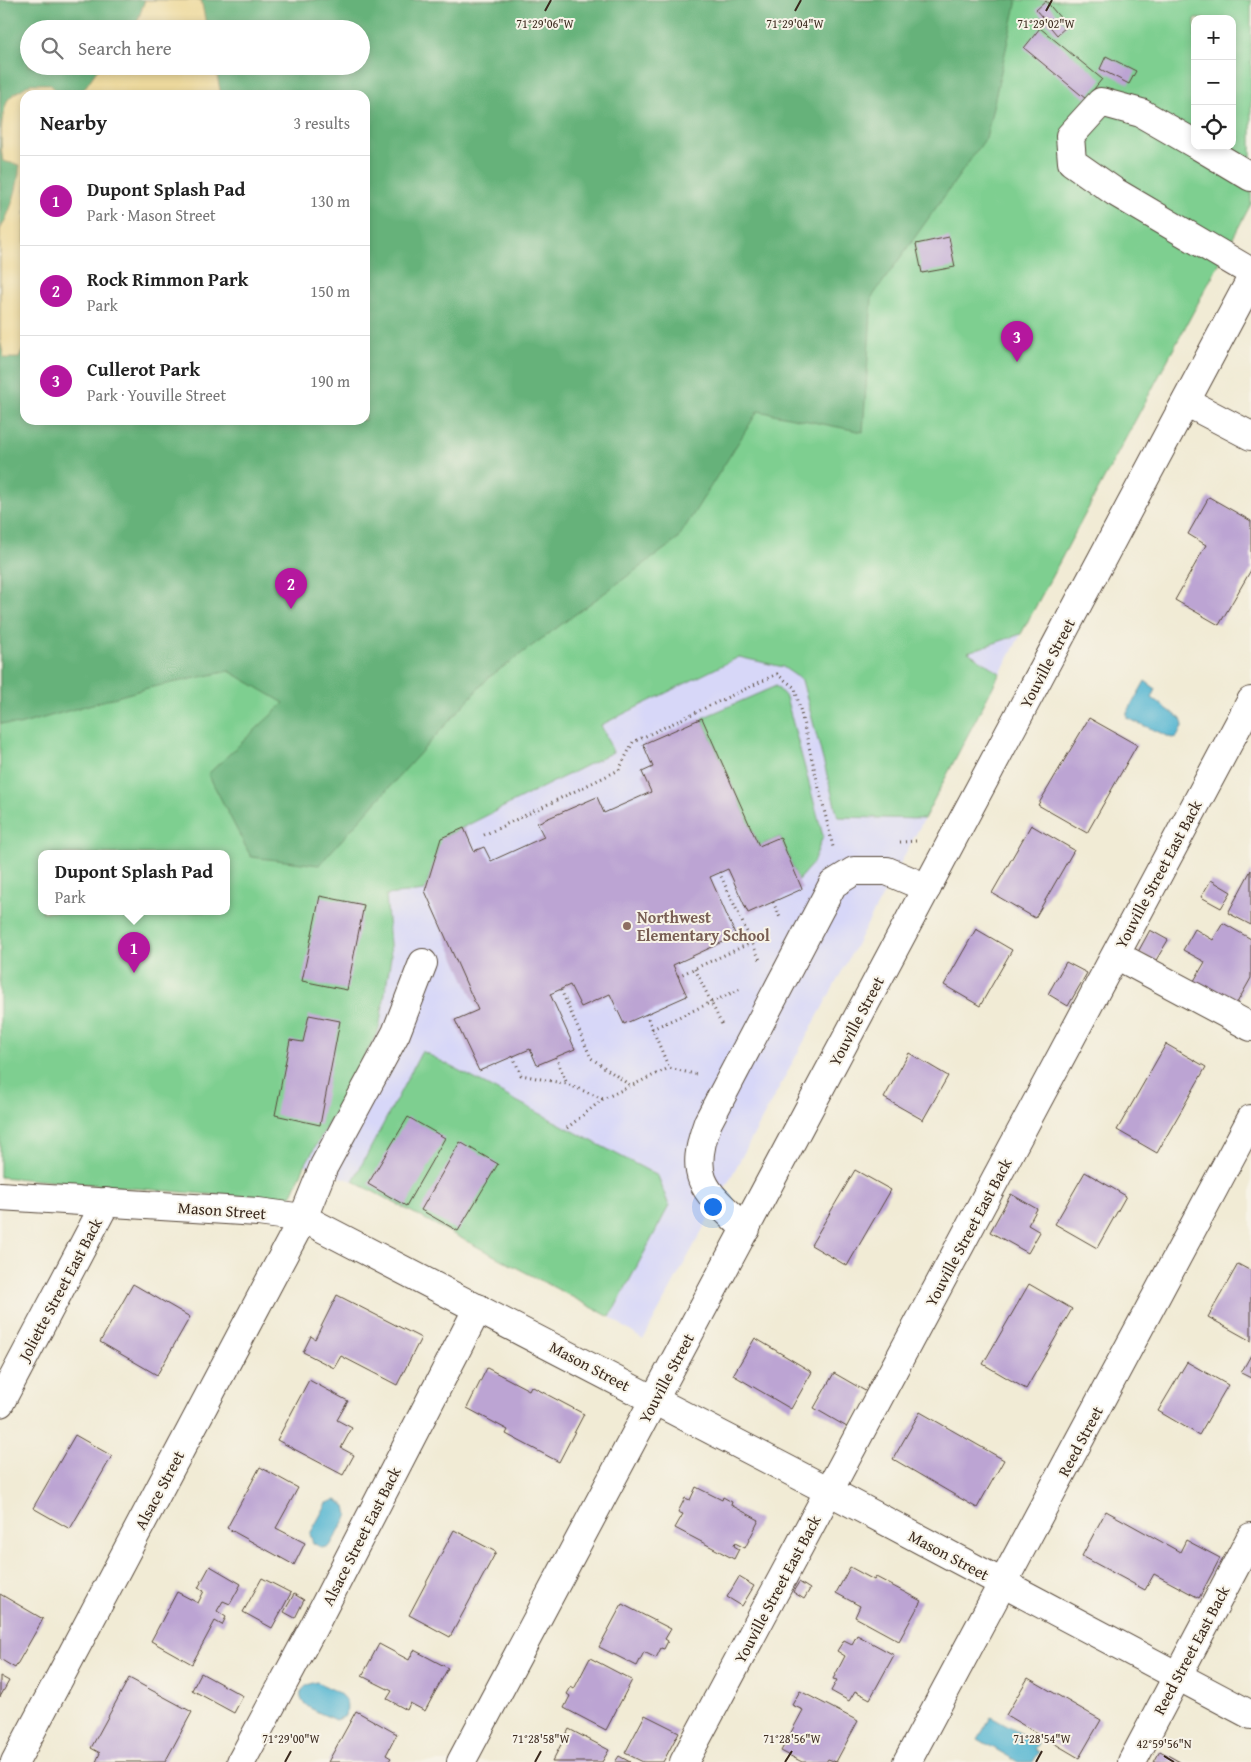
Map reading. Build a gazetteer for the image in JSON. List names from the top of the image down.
{
  "streets": {
    "street": [
      "Youville Street",
      "Youville Street East Back",
      "Mason Street",
      "Joliette Street East Back",
      "Reed Street",
      "Alsace Street",
      "Alsace Street East Back",
      "Reed Street East Back"
    ]
  },
  "crossings": [
    ["Youville Street", "Mason Street"],
    ["Youville Street East Back", "Mason Street"],
    ["Mason Street", "Joliette Street East Back"],
    ["Mason Street", "Reed Street"],
    ["Mason Street", "Alsace Street"],
    ["Mason Street", "Alsace Street East Back"],
    ["Mason Street", "Reed Street East Back"]
  ],
  "places": ["Northwest Elementary School"],
  "page": {
    "map_buttons": ["+", "−"],
    "search": "Search here",
    "heading": ["Nearby", "3 results"],
    "list": [
      {
        "mark": "1",
        "name": "Dupont Splash Pad",
        "note": "Park · Mason Street",
        "value": "130 m"
      },
      {
        "mark": "2",
        "name": "Rock Rimmon Park",
        "note": "Park",
        "value": "150 m"
      },
      {
        "mark": "3",
        "name": "Cullerot Park",
        "note": "Park · Youville Street",
        "value": "190 m"
      }
    ],
    "pins": ["3", "2", "1"],
    "popup": ["Dupont Splash Pad", "Park"]
  },
  "coordinates": [
    "71°29'06\"W",
    "71°29'04\"W",
    "71°29'02\"W",
    "71°29'00\"W",
    "71°28'58\"W",
    "71°28'56\"W",
    "71°28'54\"W",
    "42°59'56\"N"
  ]
}
